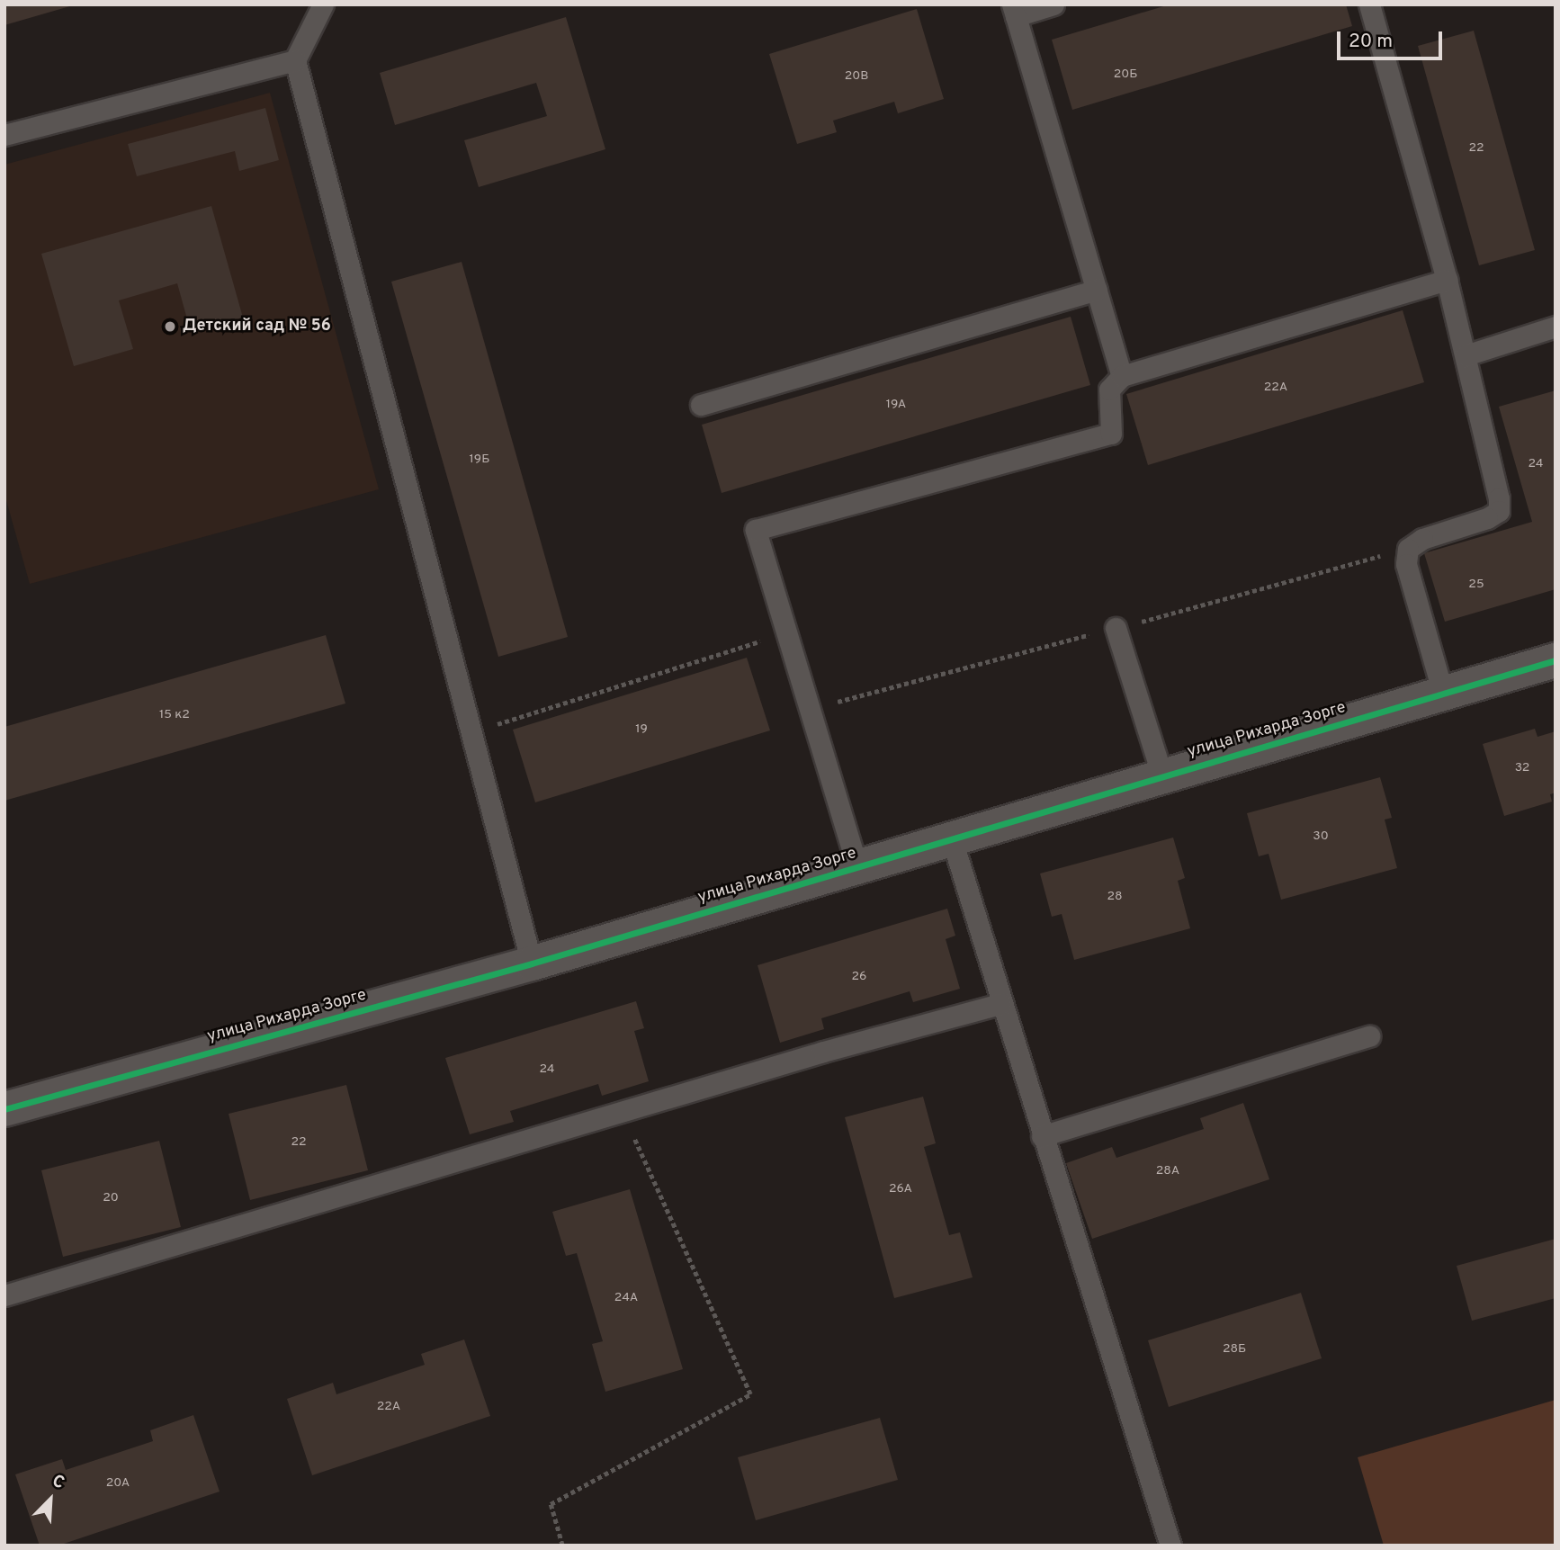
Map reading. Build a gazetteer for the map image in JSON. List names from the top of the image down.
{
  "streets": {
    "street": ["улица Рихарда Зорге"]
  },
  "places": ["Детский сад № 56"],
  "house_numbers": [
    "20Б",
    "20В",
    "22",
    "22А",
    "19А",
    "19Б",
    "24",
    "25",
    "15 к2",
    "19",
    "32",
    "30",
    "28",
    "26",
    "24",
    "22",
    "28А",
    "26А",
    "20",
    "24А",
    "28Б",
    "22А",
    "20А"
  ],
  "scale_bar": "20 m",
  "north": "top right"
}
